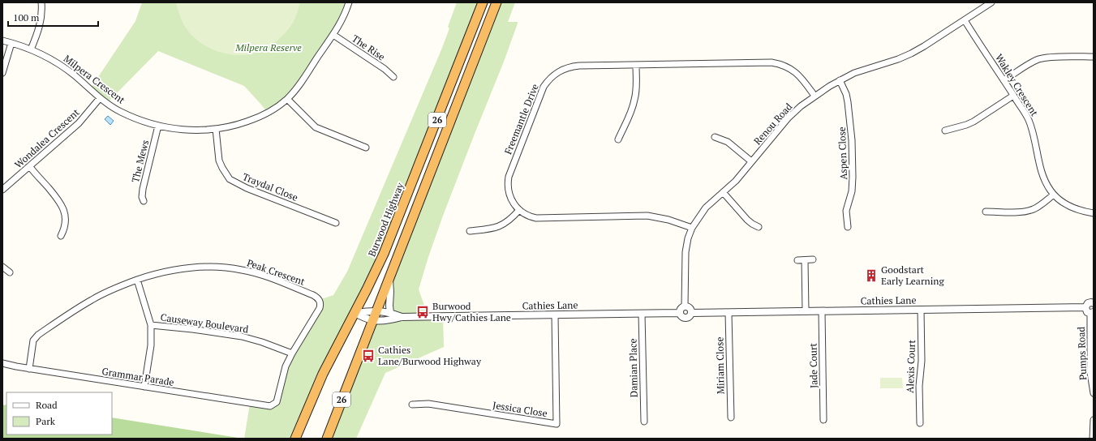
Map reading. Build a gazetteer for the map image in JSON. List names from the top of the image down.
{
  "streets": {
    "highway": ["26", "Burwood Highway"],
    "street": [
      "The Rise",
      "Milpera Crescent",
      "Wakley Crescent",
      "Freemantle Drive",
      "Renou Road",
      "Wondalea Crescent",
      "Aspen Close",
      "The Mews",
      "Traydal Close",
      "Peak Crescent",
      "Cathies Lane",
      "Causeway Boulevard",
      "Pumps Road",
      "Miriam Close",
      "Jade Court",
      "Alexis Court",
      "Damian Place",
      "Grammar Parade",
      "Jessica Close"
    ]
  },
  "crossings": [
    ["The Rise", "Milpera Crescent"],
    ["Milpera Crescent", "Wondalea Crescent"],
    ["Milpera Crescent", "The Mews"],
    ["Milpera Crescent", "Traydal Close"],
    ["Wakley Crescent", "Renou Road"],
    ["Freemantle Drive", "Renou Road"],
    ["26", "Cathies Lane"],
    ["Renou Road", "Aspen Close"],
    ["Renou Road", "Cathies Lane"],
    ["Burwood Highway", "Cathies Lane"],
    ["Peak Crescent", "Causeway Boulevard"],
    ["Peak Crescent", "Grammar Parade"],
    ["Cathies Lane", "Miriam Close"],
    ["Cathies Lane", "Jade Court"],
    ["Cathies Lane", "Alexis Court"],
    ["Cathies Lane", "Damian Place"],
    ["Cathies Lane", "Jessica Close"]
  ],
  "parks": ["Milpera Reserve"],
  "places": {
    "building": ["Goodstart Early Learning"],
    "bus stop": ["Burwood Hwy/Cathies Lane", "Cathies Lane/Burwood Highway"]
  },
  "legend": ["Road", "Park"],
  "scale_bar": "100 m"
}
